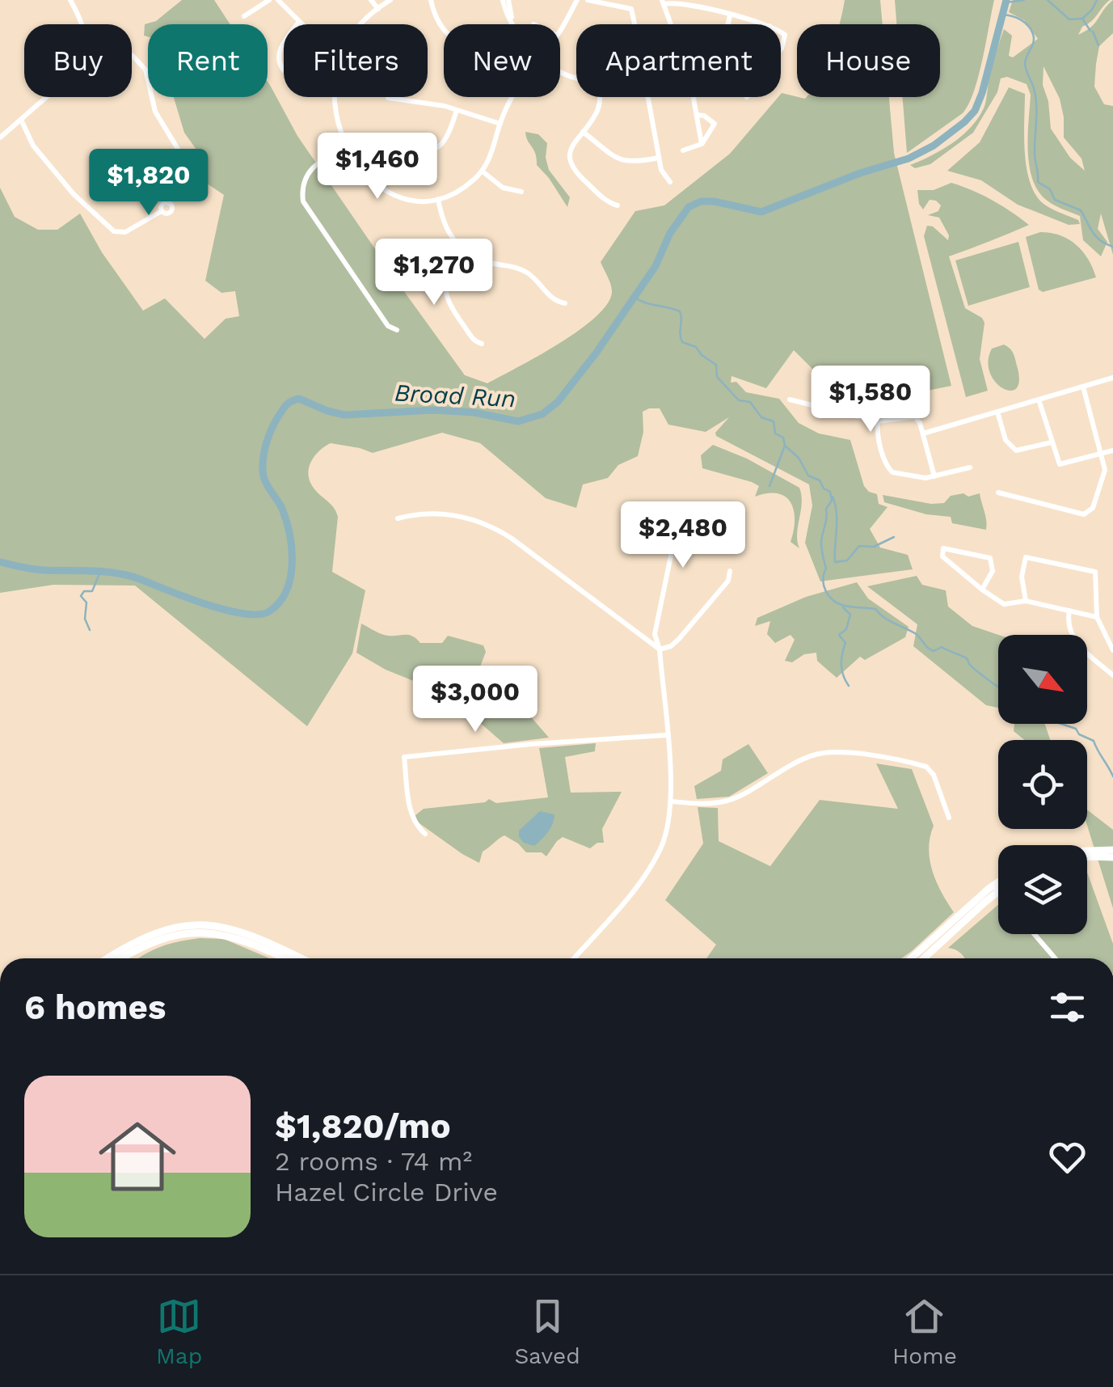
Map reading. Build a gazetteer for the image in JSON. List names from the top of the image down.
{
  "water": ["Broad Run"],
  "north": "bottom right",
  "page": {
    "chip": [
      "Buy",
      "Rent",
      "Filters",
      "New",
      "Apartment",
      "House"
    ],
    "price": [
      "$1,460",
      "$1,820",
      "$1,270",
      "$1,580",
      "$2,480",
      "$3,000"
    ],
    "heading": "6 homes",
    "list": [
      {
        "name": "$1,820/mo",
        "note": "2 rooms · 74 m² · Hazel Circle Drive"
      }
    ],
    "tabs": ["Map", "Saved", "Home"]
  }
}
